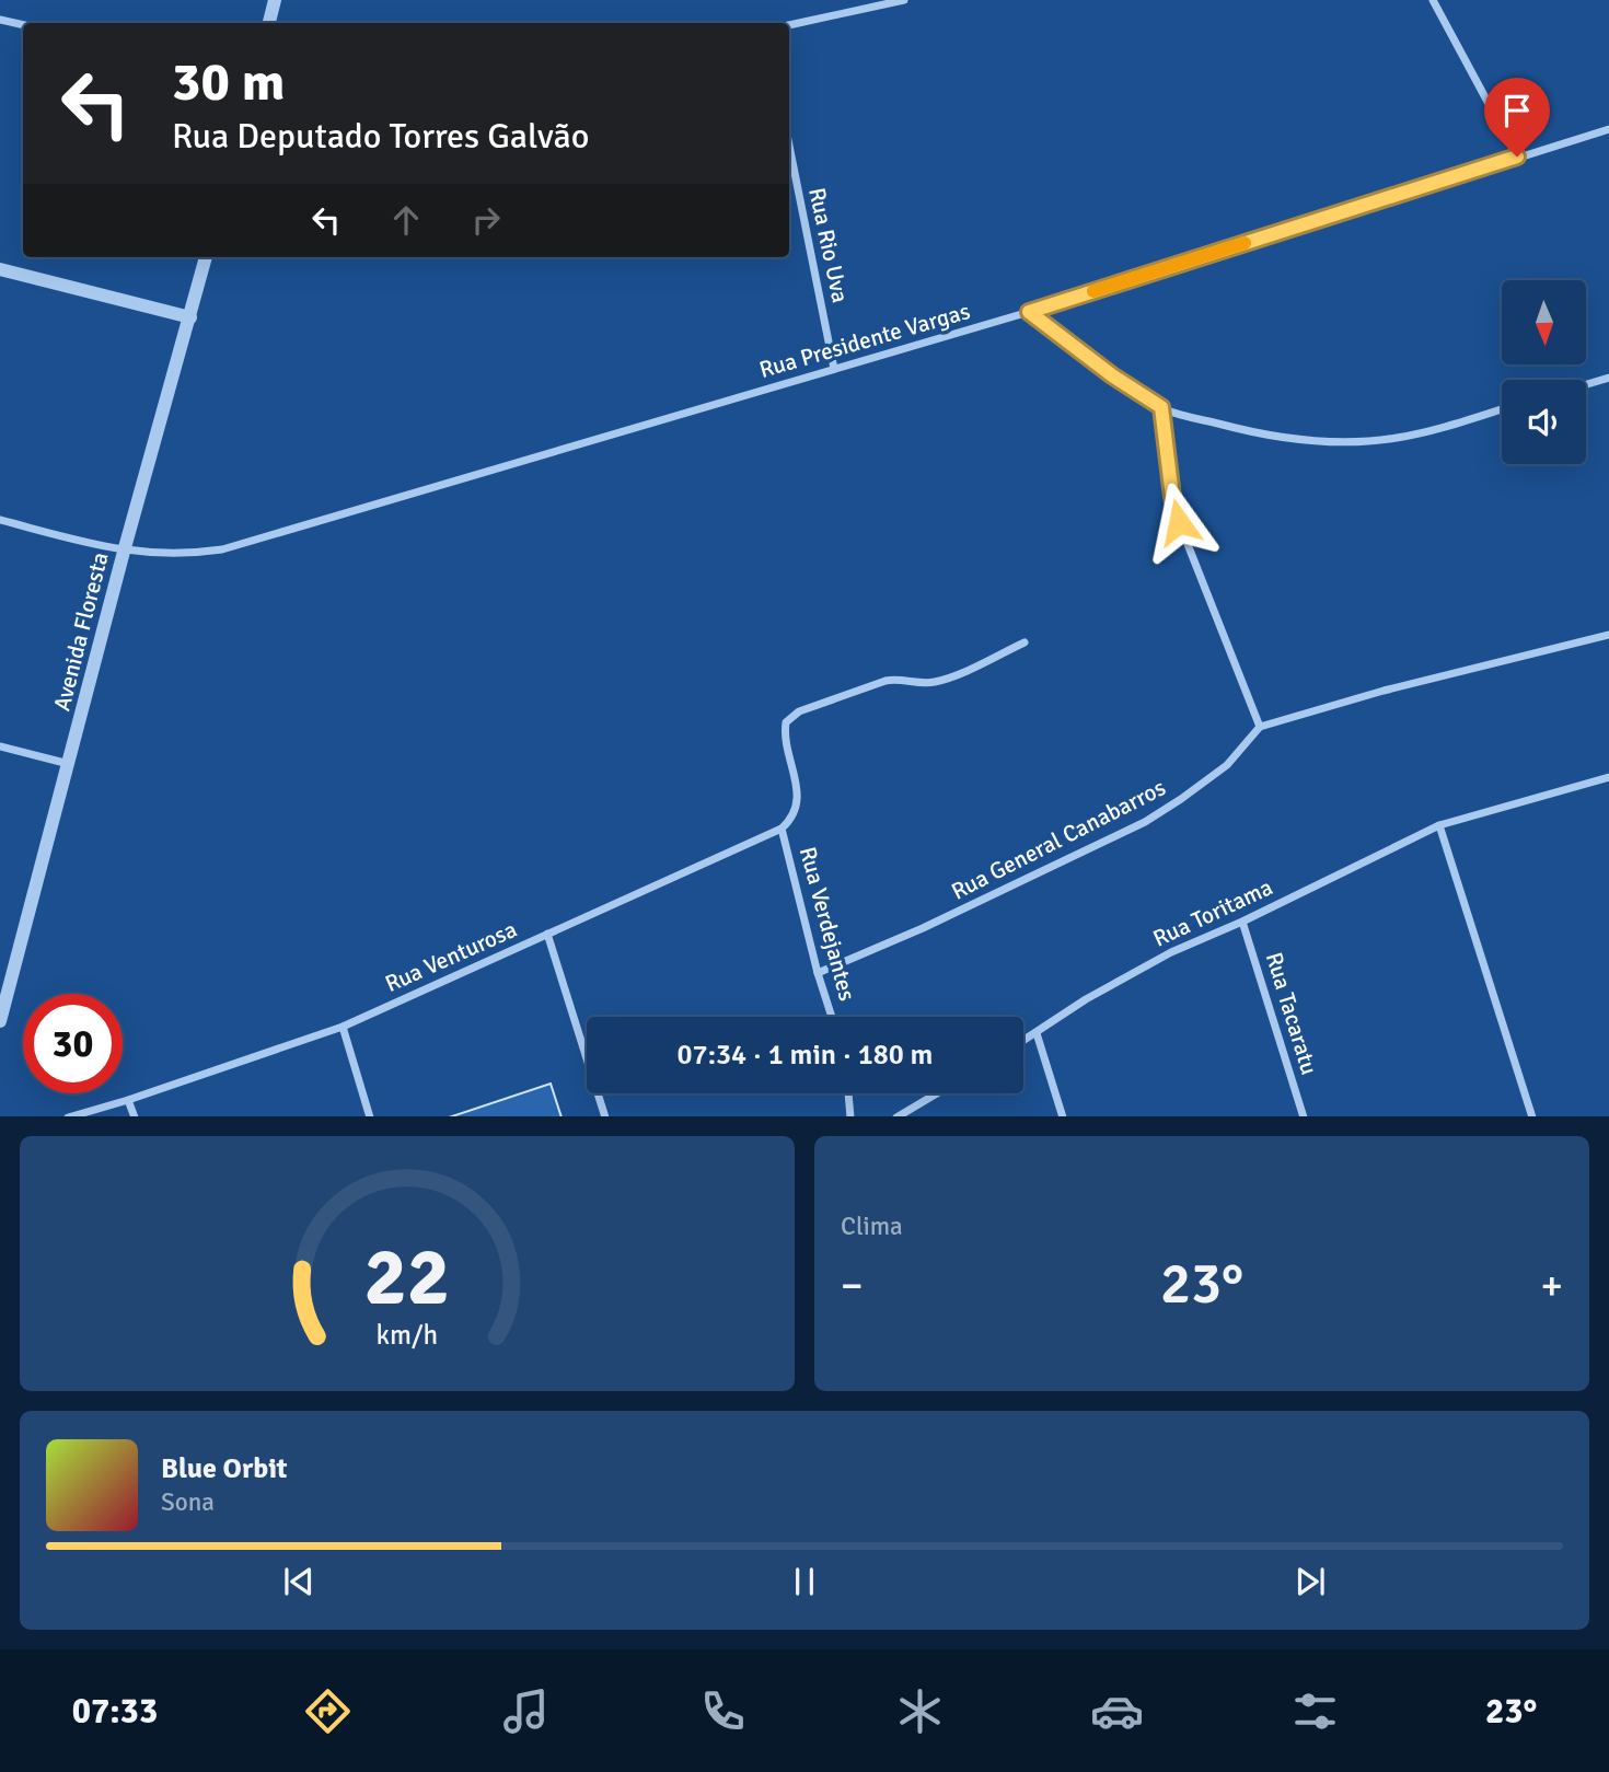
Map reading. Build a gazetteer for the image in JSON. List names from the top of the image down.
{
  "streets": {
    "street": [
      "Rua Rio Uva",
      "Rua Presidente Vargas",
      "Avenida Floresta",
      "Rua General Canabarros",
      "Rua Toritama",
      "Rua Verdejantes",
      "Rua Venturosa",
      "Rua Tacaratu"
    ]
  },
  "crossings": [
    ["Rua Rio Uva", "Rua Presidente Vargas"],
    ["Rua Presidente Vargas", "Avenida Floresta"],
    ["Rua General Canabarros", "Rua Verdejantes"],
    ["Rua Toritama", "Rua Tacaratu"],
    ["Rua Verdejantes", "Rua Venturosa"]
  ],
  "north": "bottom",
  "page": {
    "turn": ["30 m", "Rua Deputado Torres Galvão"],
    "limit": "30",
    "trip": "07:34 · 1 min · 180 m",
    "tile": "Clima",
    "heat": ["−", "23°", "+"],
    "song": ["Blue Orbit", "Sona"],
    "tabs": ["07:33", "23°"],
    "gauge": ["22", "km/h"]
  }
}
